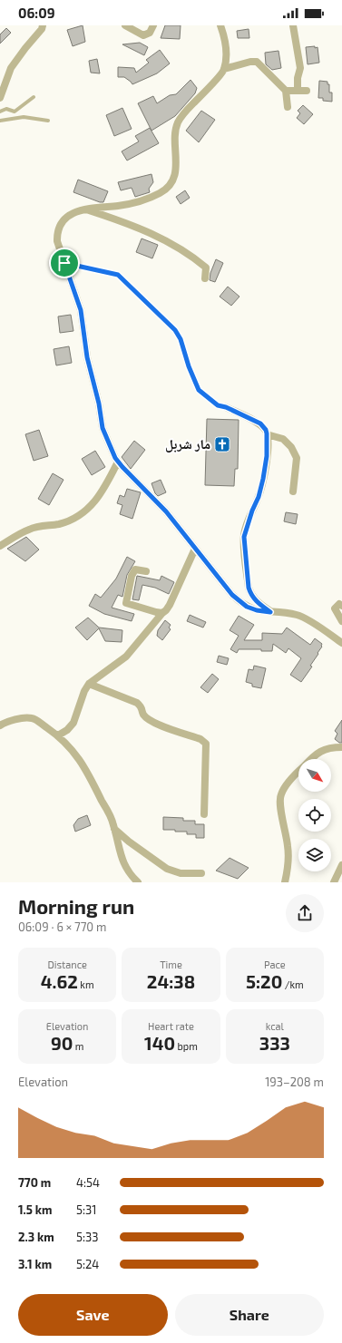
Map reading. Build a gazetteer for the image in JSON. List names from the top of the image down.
{
  "places": {
    "church": ["مار شربل"]
  },
  "north": "bottom right",
  "page": {
    "status": "06:09",
    "heading": ["Morning run", "06:09 · 6 × 770 m"],
    "stats": [
      ["Distance", "4.62 km"],
      ["Time", "24:38"],
      ["Pace", "5:20 /km"],
      ["Elevation", "90 m"],
      ["Heart rate", "140 bpm"],
      ["kcal", "333"]
    ],
    "chart": ["Elevation", "193–208 m"],
    "list": [
      {
        "name": "770 m",
        "note": "4:54"
      },
      {
        "name": "1.5 km",
        "note": "5:31"
      },
      {
        "name": "2.3 km",
        "note": "5:33"
      },
      {
        "name": "3.1 km",
        "note": "5:24"
      }
    ],
    "buttons": ["Save", "Share"]
  }
}
